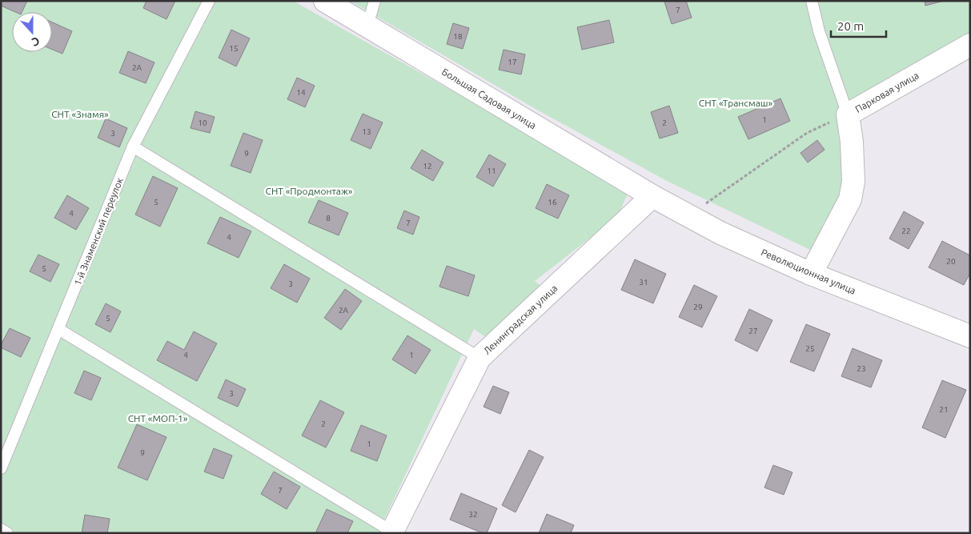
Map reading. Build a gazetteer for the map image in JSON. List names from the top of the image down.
{
  "streets": {
    "street": [
      "Парковая улица",
      "Большая Садовая улица",
      "Революционная улица",
      "Ленинградская улица"
    ],
    "lane": ["1-й Знаменский переулок"]
  },
  "crossings": [
    ["Парковая улица", "Революционная улица"],
    ["Большая Садовая улица", "Революционная улица"],
    ["Большая Садовая улица", "Ленинградская улица"],
    ["Революционная улица", "Ленинградская улица"]
  ],
  "parks": [
    "СНТ «Трансмаш»",
    "СНТ «Знамя»",
    "СНТ «Продмонтаж»",
    "СНТ «МОП-1»"
  ],
  "house_numbers": [
    "7",
    "18",
    "15",
    "17",
    "2А",
    "14",
    "1",
    "10",
    "2",
    "13",
    "3",
    "9",
    "12",
    "11",
    "5",
    "16",
    "4",
    "8",
    "7",
    "22",
    "4",
    "20",
    "5",
    "31",
    "3",
    "29",
    "2А",
    "5",
    "27",
    "25",
    "4",
    "1",
    "23",
    "3",
    "21",
    "2",
    "1",
    "9",
    "7",
    "32"
  ],
  "scale_bar": "20 m",
  "north": "bottom"
}
